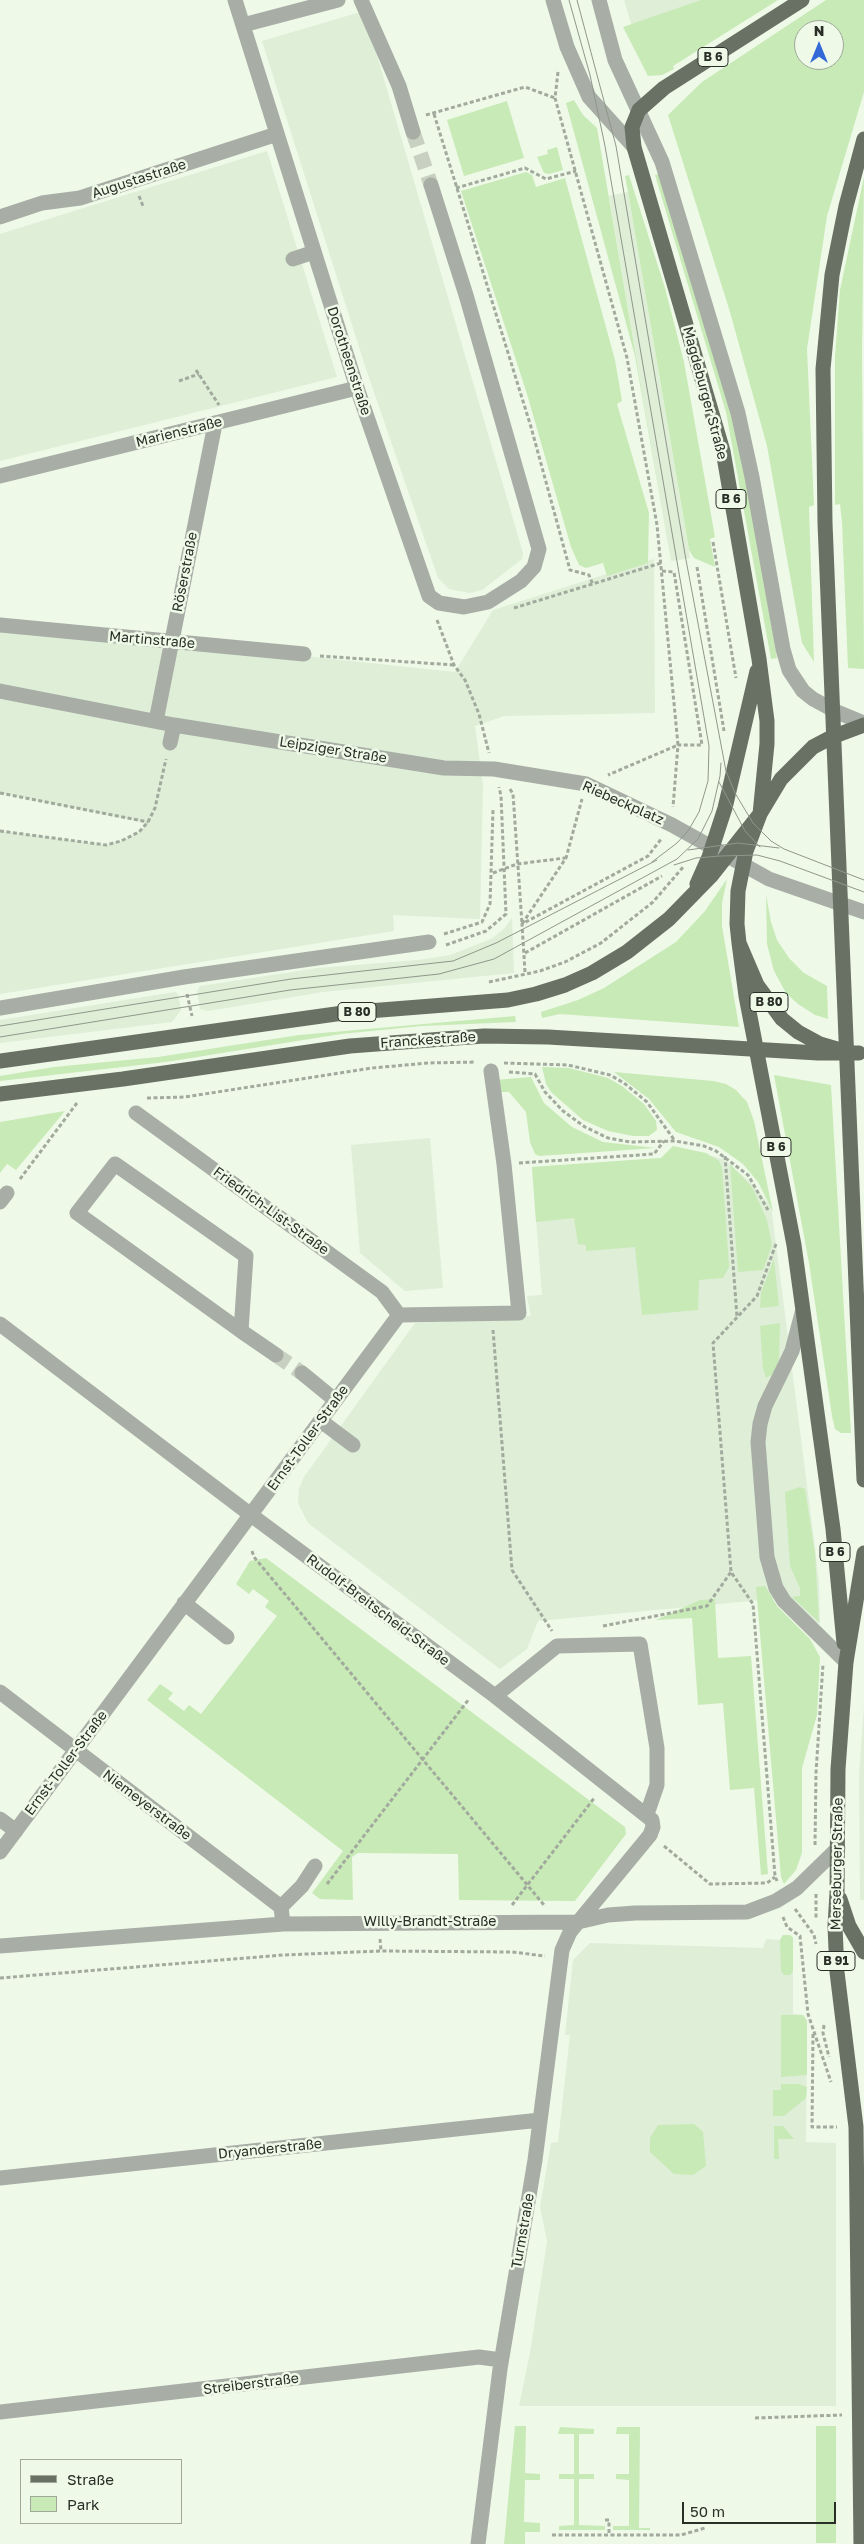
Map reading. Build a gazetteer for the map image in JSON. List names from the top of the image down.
{
  "streets": {
    "main road": [
      "B 6",
      "Magdeburger Straße",
      "B 80",
      "Franckestraße",
      "Merseburger Straße",
      "B 91"
    ],
    "street": [
      "Augustastraße",
      "Dorotheenstraße",
      "Marienstraße",
      "Röserstraße",
      "Martinstraße",
      "Leipziger Straße",
      "Riebeckplatz",
      "Friedrich-List-Straße",
      "Ernst-Toller-Straße",
      "Rudolf-Breitscheid-Straße",
      "Niemeyerstraße",
      "Willy-Brandt-Straße",
      "Dryanderstraße",
      "Turmstraße",
      "Streiberstraße"
    ]
  },
  "crossings": [
    ["B 6", "Magdeburger Straße"],
    ["B 6", "B 80"],
    ["B 6", "Franckestraße"],
    ["B 6", "Merseburger Straße"],
    ["Augustastraße", "Dorotheenstraße"],
    ["Dorotheenstraße", "Marienstraße"],
    ["Magdeburger Straße", "B 80"],
    ["Marienstraße", "Röserstraße"],
    ["Röserstraße", "Martinstraße"],
    ["Röserstraße", "Leipziger Straße"],
    ["Leipziger Straße", "Riebeckplatz"],
    ["B 80", "Franckestraße"],
    ["Friedrich-List-Straße", "Ernst-Toller-Straße"],
    ["Ernst-Toller-Straße", "Rudolf-Breitscheid-Straße"],
    ["Ernst-Toller-Straße", "Niemeyerstraße"],
    ["Merseburger Straße", "Willy-Brandt-Straße"],
    ["Willy-Brandt-Straße", "Turmstraße"],
    ["Dryanderstraße", "Turmstraße"],
    ["Turmstraße", "Streiberstraße"]
  ],
  "legend": ["Straße", "Park"],
  "scale_bar": "50 m",
  "north": "top"
}
